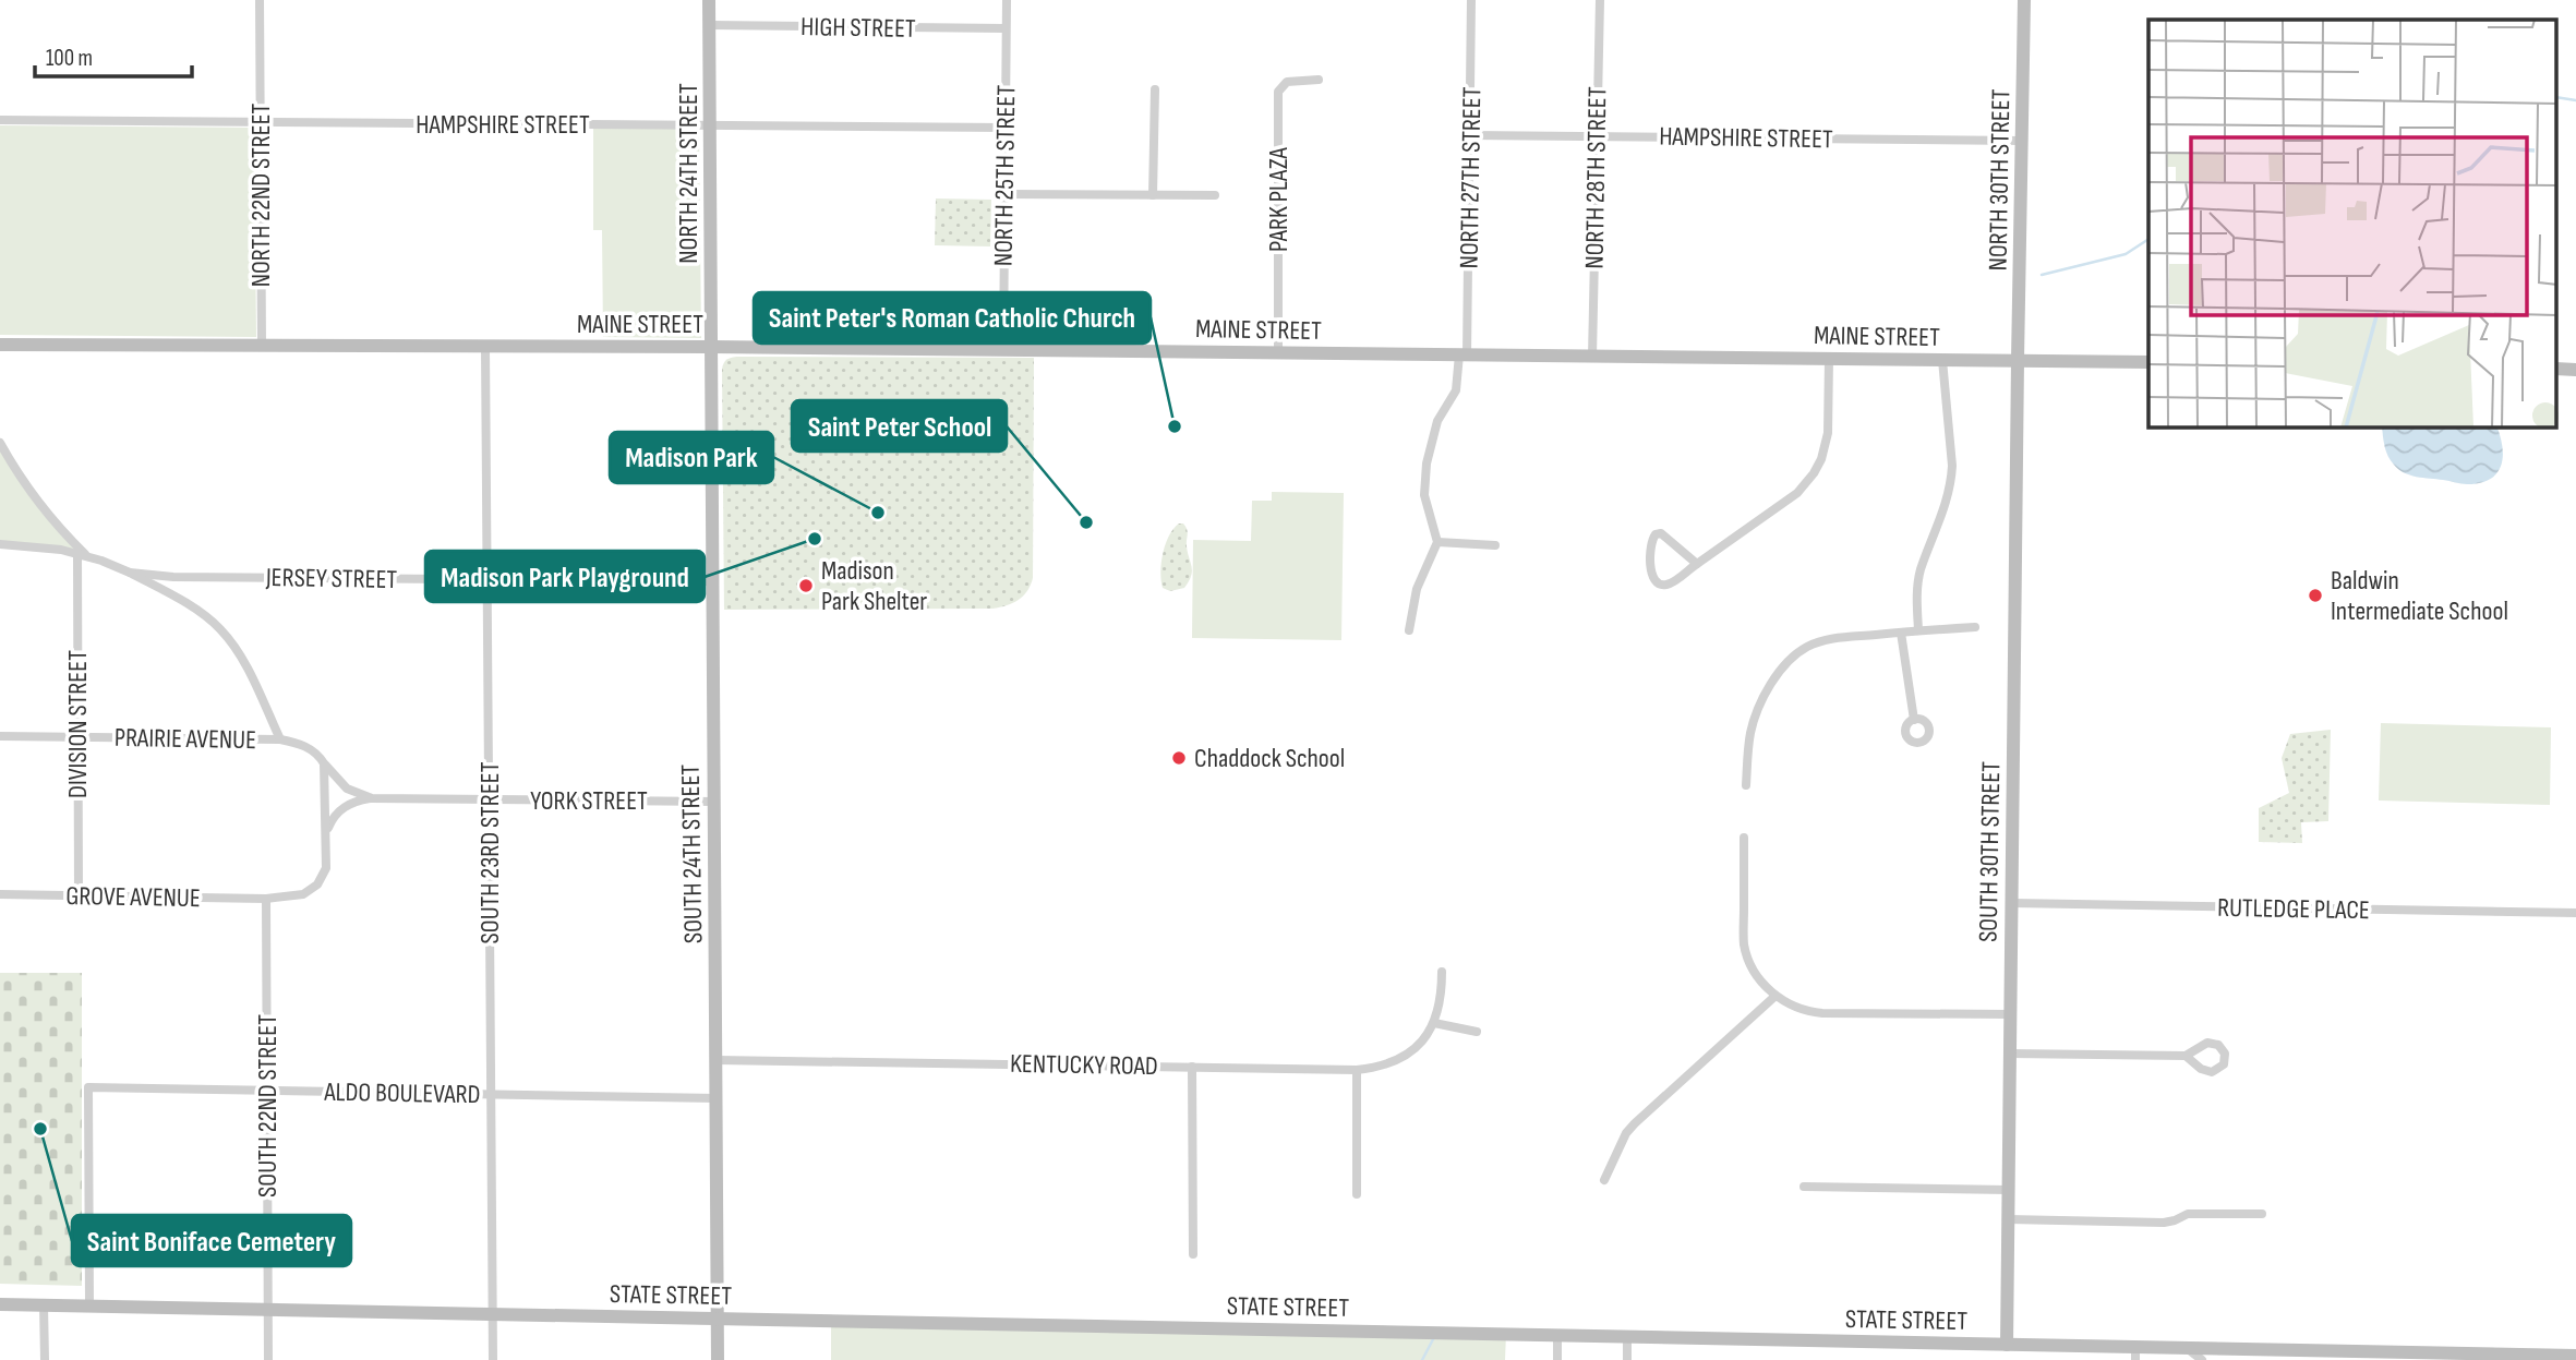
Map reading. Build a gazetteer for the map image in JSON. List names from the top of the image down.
{
  "streets": {
    "street": [
      "HIGH STREET",
      "HAMPSHIRE STREET",
      "NORTH 24TH STREET",
      "NORTH 25TH STREET",
      "NORTH 27TH STREET",
      "NORTH 28TH STREET",
      "NORTH 30TH STREET",
      "NORTH 22ND STREET",
      "PARK PLAZA",
      "MAINE STREET",
      "JERSEY STREET",
      "DIVISION STREET",
      "PRAIRIE AVENUE",
      "YORK STREET",
      "SOUTH 30TH STREET",
      "SOUTH 23RD STREET",
      "SOUTH 24TH STREET",
      "GROVE AVENUE",
      "RUTLEDGE PLACE",
      "KENTUCKY ROAD",
      "ALDO BOULEVARD",
      "SOUTH 22ND STREET",
      "STATE STREET"
    ]
  },
  "crossings": [
    ["HIGH STREET", "NORTH 24TH STREET"],
    ["HIGH STREET", "NORTH 25TH STREET"],
    ["HAMPSHIRE STREET", "NORTH 24TH STREET"],
    ["HAMPSHIRE STREET", "NORTH 25TH STREET"],
    ["HAMPSHIRE STREET", "NORTH 27TH STREET"],
    ["HAMPSHIRE STREET", "NORTH 28TH STREET"],
    ["HAMPSHIRE STREET", "NORTH 30TH STREET"],
    ["HAMPSHIRE STREET", "NORTH 22ND STREET"],
    ["NORTH 24TH STREET", "MAINE STREET"],
    ["NORTH 24TH STREET", "SOUTH 24TH STREET"],
    ["NORTH 25TH STREET", "MAINE STREET"],
    ["NORTH 27TH STREET", "MAINE STREET"],
    ["NORTH 28TH STREET", "MAINE STREET"],
    ["NORTH 30TH STREET", "MAINE STREET"],
    ["NORTH 30TH STREET", "SOUTH 30TH STREET"],
    ["NORTH 22ND STREET", "MAINE STREET"],
    ["PARK PLAZA", "MAINE STREET"],
    ["MAINE STREET", "SOUTH 30TH STREET"],
    ["MAINE STREET", "SOUTH 23RD STREET"],
    ["MAINE STREET", "SOUTH 24TH STREET"],
    ["JERSEY STREET", "DIVISION STREET"],
    ["JERSEY STREET", "SOUTH 23RD STREET"],
    ["JERSEY STREET", "SOUTH 24TH STREET"],
    ["DIVISION STREET", "PRAIRIE AVENUE"],
    ["DIVISION STREET", "GROVE AVENUE"],
    ["PRAIRIE AVENUE", "YORK STREET"],
    ["YORK STREET", "SOUTH 23RD STREET"],
    ["YORK STREET", "SOUTH 24TH STREET"],
    ["YORK STREET", "GROVE AVENUE"],
    ["SOUTH 30TH STREET", "RUTLEDGE PLACE"],
    ["SOUTH 30TH STREET", "STATE STREET"],
    ["SOUTH 23RD STREET", "ALDO BOULEVARD"],
    ["SOUTH 23RD STREET", "STATE STREET"],
    ["SOUTH 24TH STREET", "KENTUCKY ROAD"],
    ["SOUTH 24TH STREET", "ALDO BOULEVARD"],
    ["SOUTH 24TH STREET", "STATE STREET"],
    ["GROVE AVENUE", "SOUTH 22ND STREET"],
    ["ALDO BOULEVARD", "SOUTH 22ND STREET"],
    ["ALDO BOULEVARD", "STATE STREET"],
    ["SOUTH 22ND STREET", "STATE STREET"]
  ],
  "places": [
    "Saint Peter's Roman Catholic Church",
    "Madison Park",
    "Saint Peter School",
    "Madison Park Playground",
    "Madison Park Shelter",
    "Baldwin Intermediate School",
    "Chaddock School",
    "Saint Boniface Cemetery"
  ],
  "scale_bar": "100 m"
}
